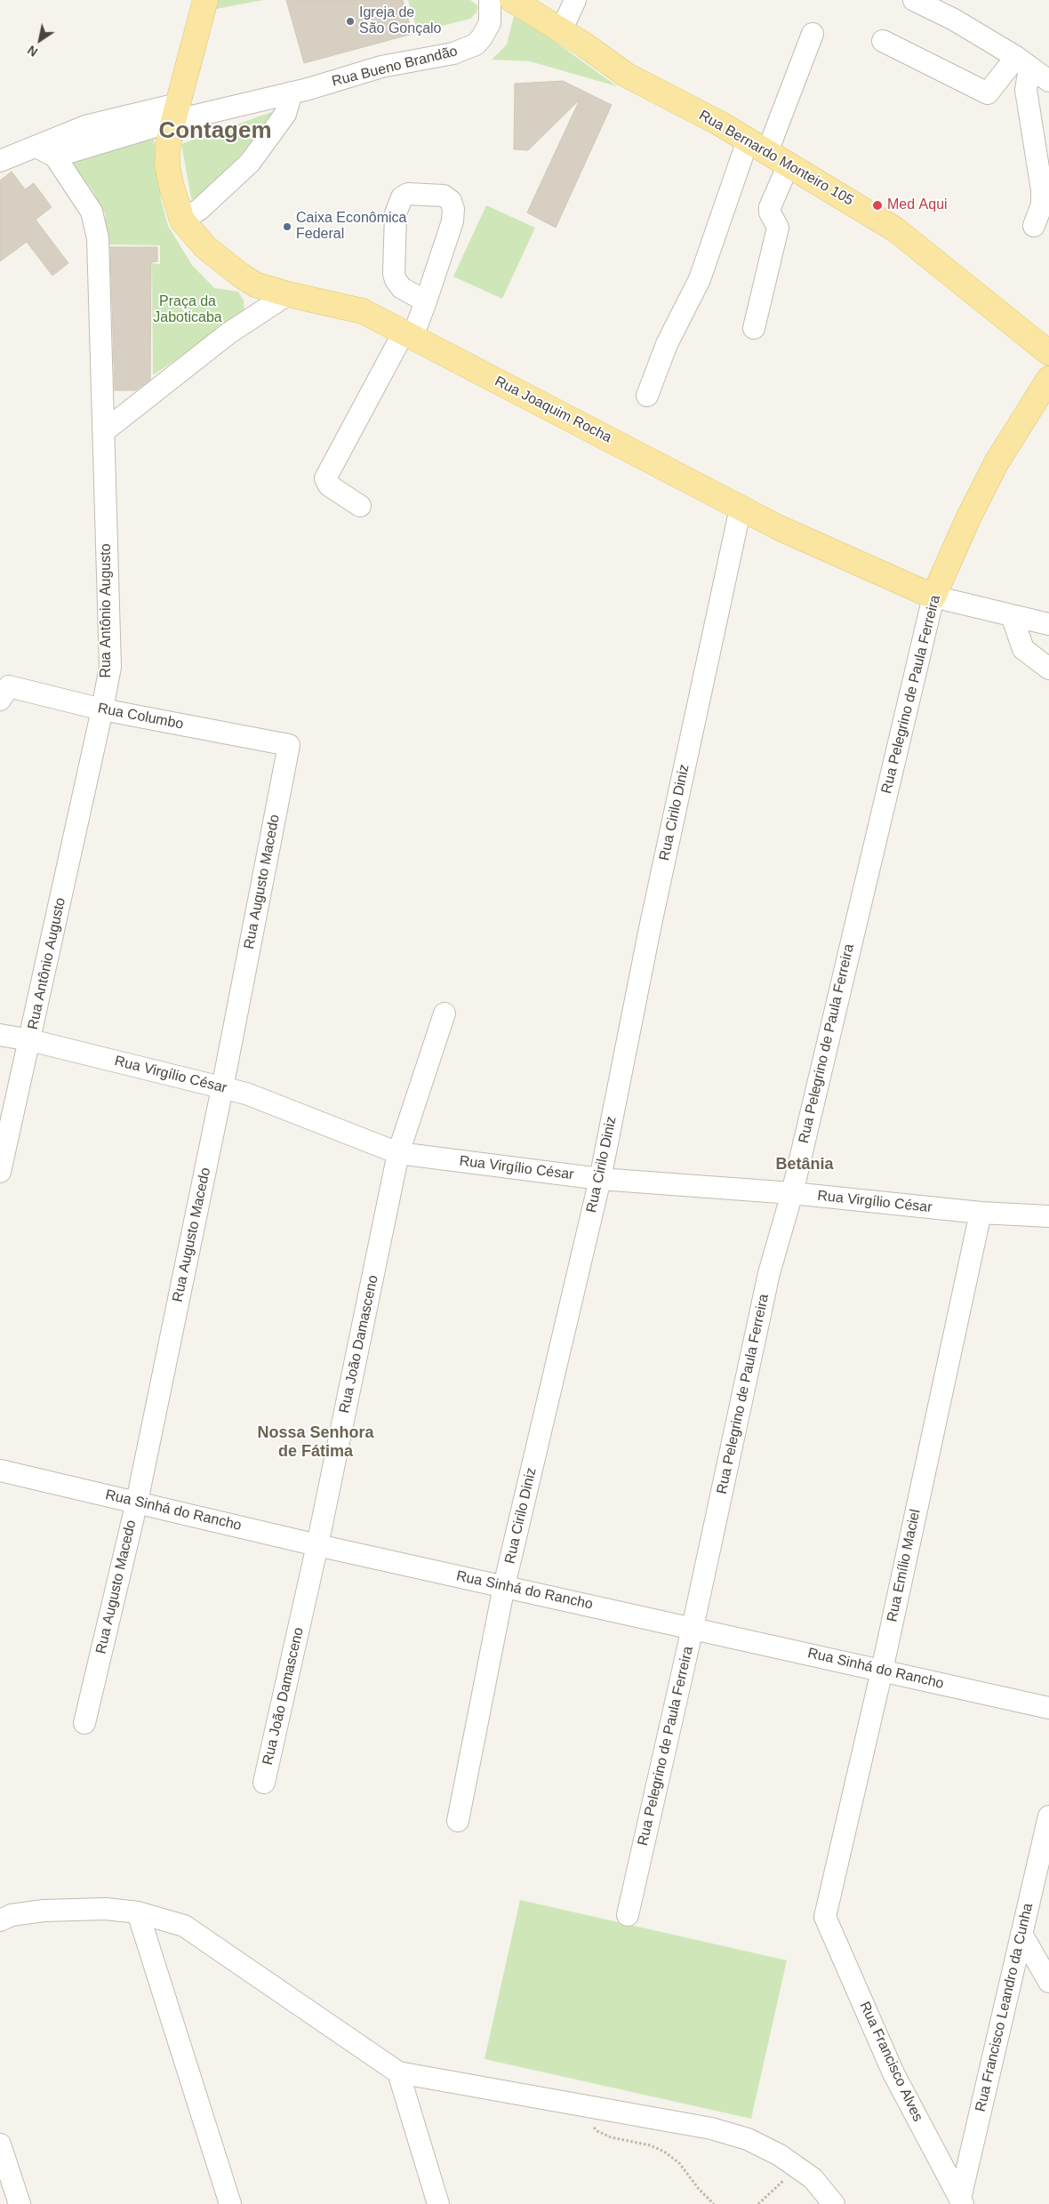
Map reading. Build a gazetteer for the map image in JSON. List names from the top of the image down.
{
  "streets": {
    "main road": ["Rua Bernardo Monteiro 105", "Rua Joaquim Rocha", "Rua Pelegrino de Paula Ferreira"],
    "street": [
      "Rua Bueno Brandão",
      "Rua Antônio Augusto",
      "Rua Columbo",
      "Rua Cirilo Diniz",
      "Rua Augusto Macedo",
      "Rua Virgílio César",
      "Rua João Damasceno",
      "Rua Sinhá do Rancho",
      "Rua Emílio Maciel",
      "Rua Francisco Leandro da Cunha",
      "Rua Francisco Alves"
    ]
  },
  "crossings": [
    ["Rua Bueno Brandão", "Rua Joaquim Rocha"],
    ["Rua Bueno Brandão", "Rua Antônio Augusto"],
    ["Rua Joaquim Rocha", "Rua Pelegrino de Paula Ferreira"],
    ["Rua Joaquim Rocha", "Rua Cirilo Diniz"],
    ["Rua Antônio Augusto", "Rua Columbo"],
    ["Rua Antônio Augusto", "Rua Virgílio César"],
    ["Rua Pelegrino de Paula Ferreira", "Rua Virgílio César"],
    ["Rua Pelegrino de Paula Ferreira", "Rua Sinhá do Rancho"],
    ["Rua Columbo", "Rua Augusto Macedo"],
    ["Rua Cirilo Diniz", "Rua Virgílio César"],
    ["Rua Cirilo Diniz", "Rua Sinhá do Rancho"],
    ["Rua Augusto Macedo", "Rua Virgílio César"],
    ["Rua Augusto Macedo", "Rua Sinhá do Rancho"],
    ["Rua Virgílio César", "Rua João Damasceno"],
    ["Rua Virgílio César", "Rua Emílio Maciel"],
    ["Rua João Damasceno", "Rua Sinhá do Rancho"],
    ["Rua Sinhá do Rancho", "Rua Emílio Maciel"],
    ["Rua Emílio Maciel", "Rua Francisco Alves"],
    ["Rua Francisco Leandro da Cunha", "Rua Francisco Alves"]
  ],
  "districts": ["Contagem", "Betânia", "Nossa Senhora de Fátima"],
  "parks": ["Praça da Jaboticaba"],
  "places": ["Igreja de São Gonçalo", "Med Aqui", "Caixa Econômica Federal"],
  "north": "bottom left"
}
